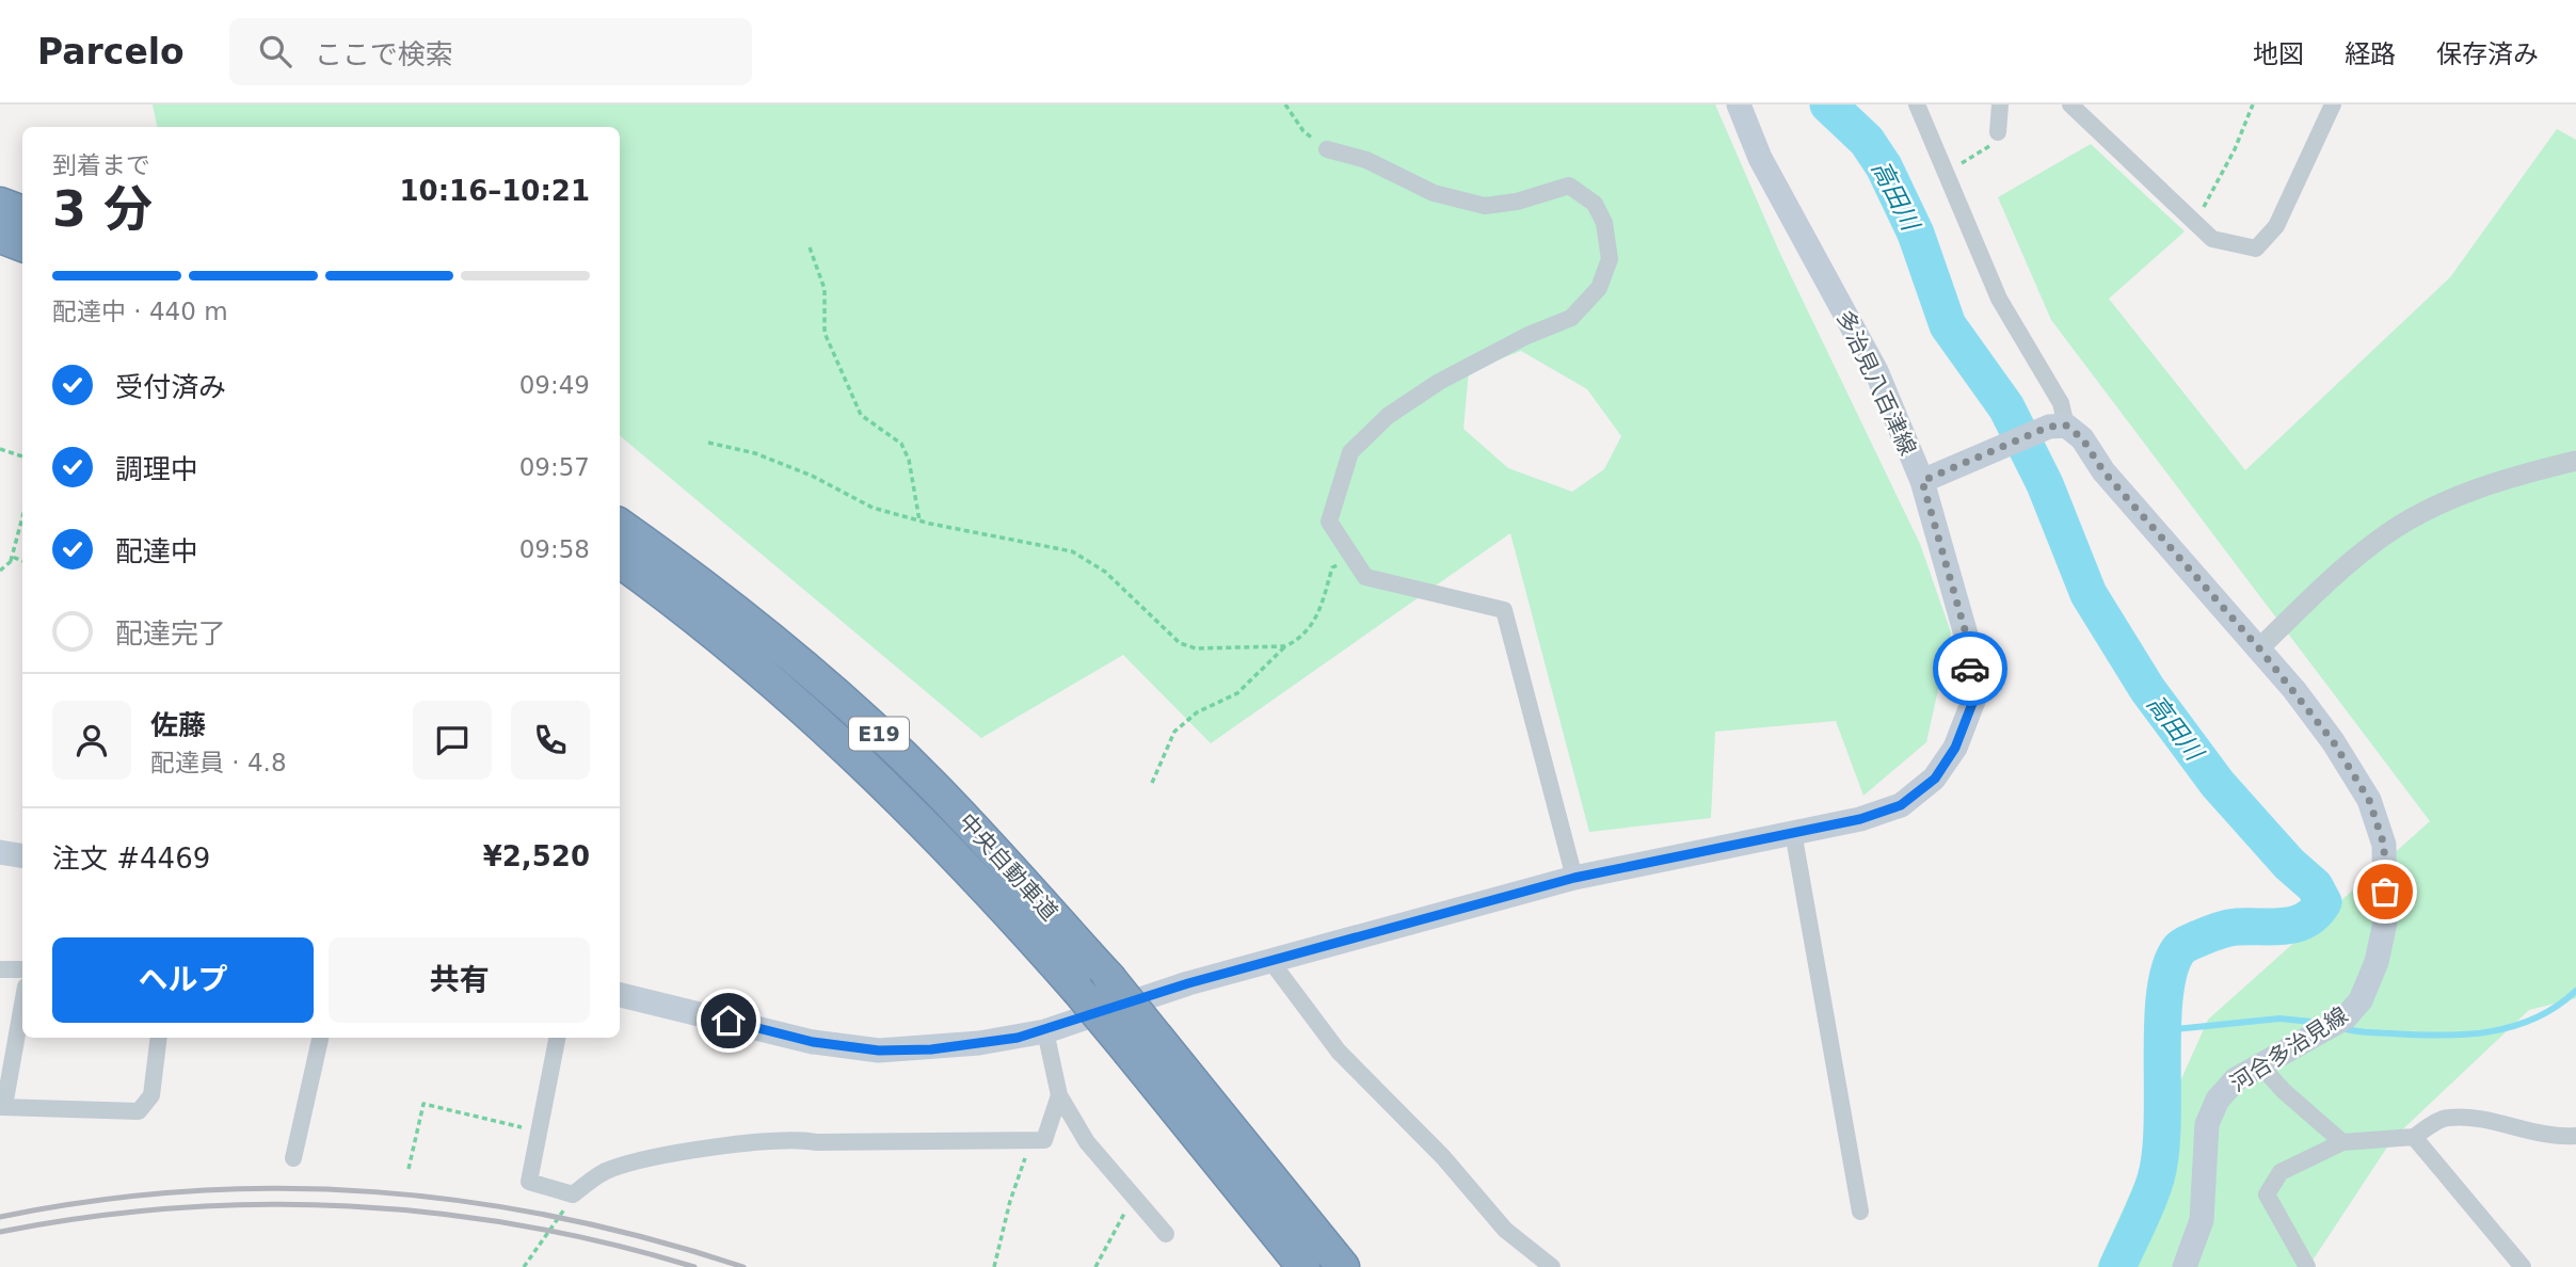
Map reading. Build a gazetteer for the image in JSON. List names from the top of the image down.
{
  "streets": {
    "highway": ["E19", "中央自動車道"],
    "main road": ["多治見八百津線", "河合多治見線"]
  },
  "water": ["高田川"],
  "page": {
    "header": "Parcelo",
    "search": "ここで検索",
    "nav": ["地図", "経路", "保存済み"],
    "heading": ["3 分", "到着まで", "10:16–10:21"],
    "panel": [
      "佐藤",
      "配達員 · 4.8",
      "注文 #4469",
      "¥2,520"
    ],
    "bar": "配達中 · 440 m",
    "list": [
      ["受付済み", "09:49"],
      ["調理中", "09:57"],
      ["配達中", "09:58"],
      "配達完了"
    ],
    "buttons": ["ヘルプ", "共有"]
  }
}
